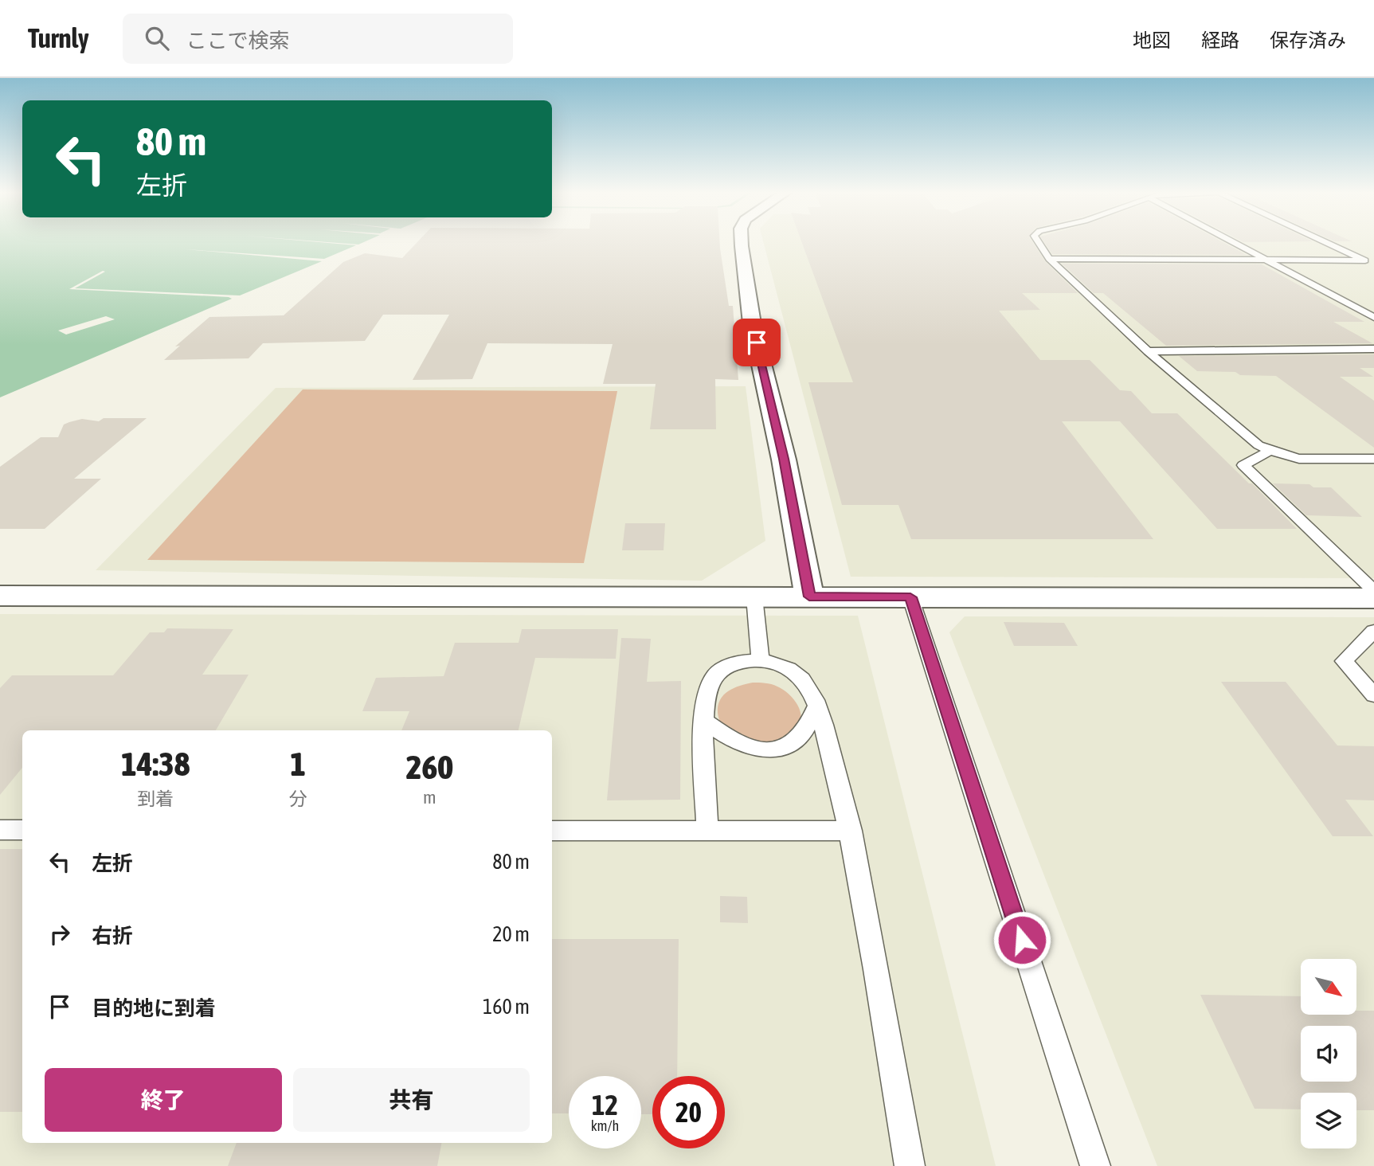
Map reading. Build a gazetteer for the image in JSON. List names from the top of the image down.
{
  "north": "bottom right",
  "page": {
    "header": "Turnly",
    "search": "ここで検索",
    "nav": ["地図", "経路", "保存済み"],
    "turn": ["80 m", "左折"],
    "eta": [
      "14:38",
      "到着",
      "1",
      "分",
      "260",
      "m"
    ],
    "list": [
      {
        "name": "左折",
        "value": "80 m"
      },
      {
        "name": "右折",
        "value": "20 m"
      },
      {
        "name": "目的地に到着",
        "value": "160 m"
      }
    ],
    "buttons": ["終了", "共有"],
    "speed": "12 km/h",
    "limit": "20"
  }
}
